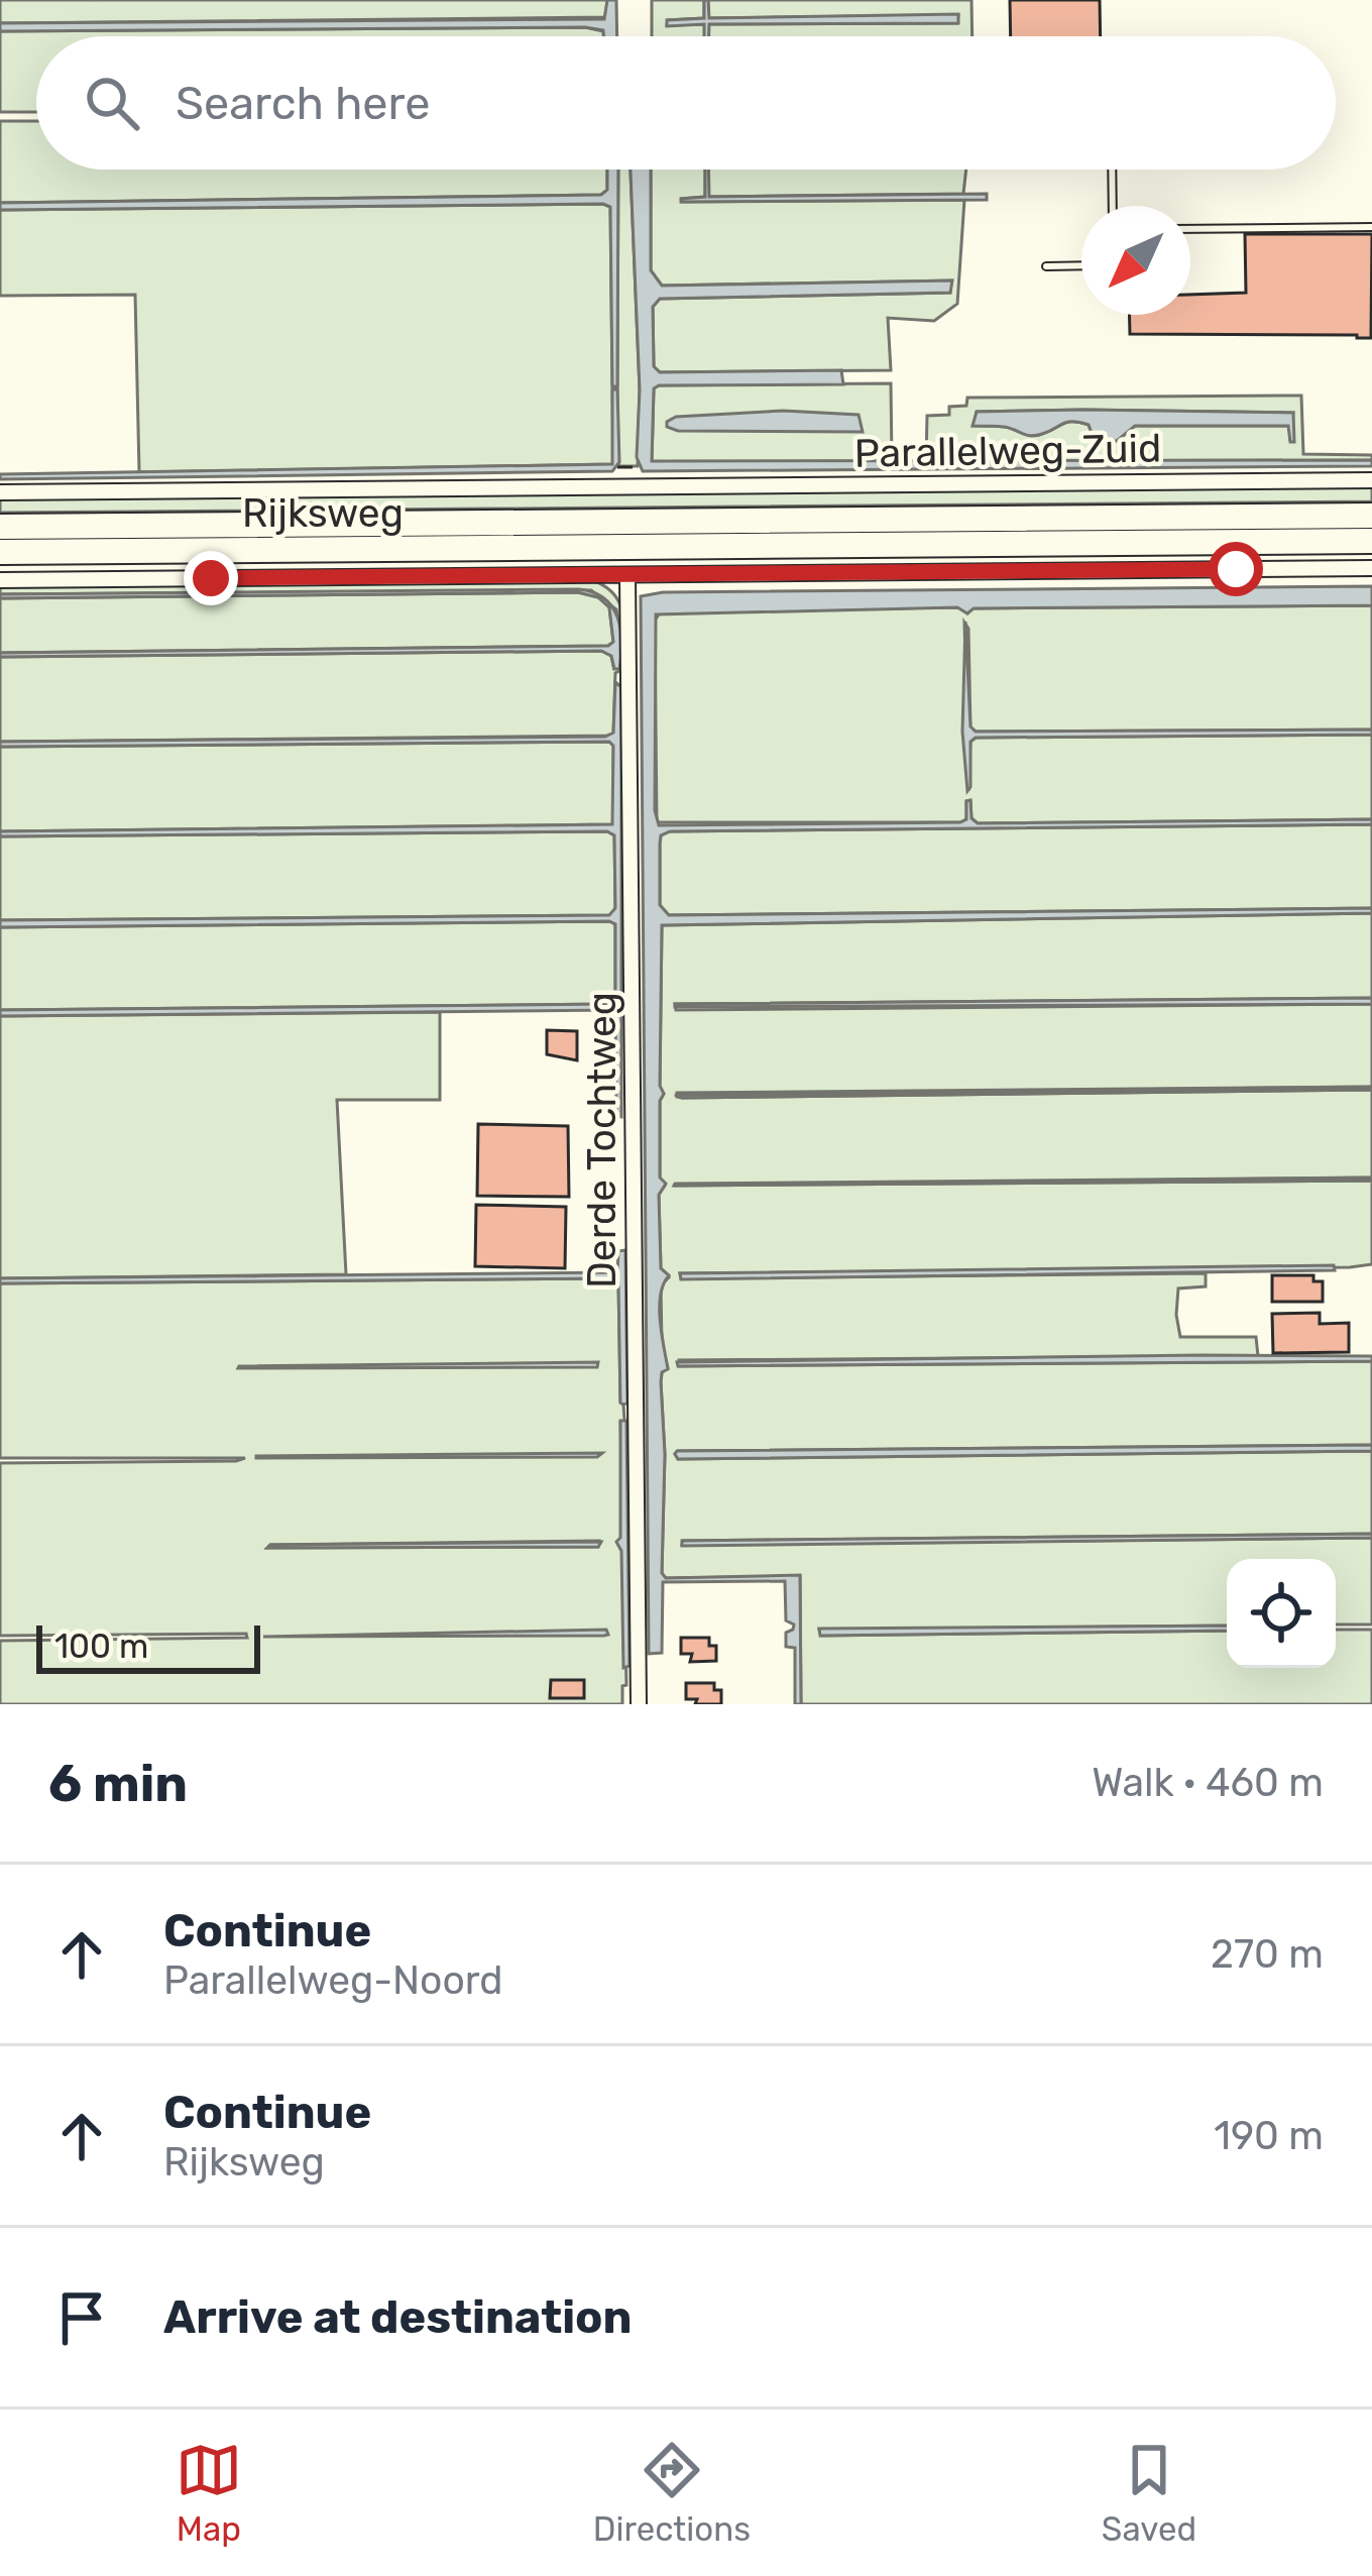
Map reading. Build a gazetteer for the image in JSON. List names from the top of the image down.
{
  "streets": {
    "highway": ["Rijksweg"],
    "street": ["Parallelweg-Zuid", "Derde Tochtweg"]
  },
  "crossings": [
    ["Parallelweg-Zuid", "Rijksweg"],
    ["Rijksweg", "Derde Tochtweg"]
  ],
  "scale_bar": "100 m",
  "north": "bottom left",
  "page": {
    "search": "Search here",
    "scale": "100 m",
    "heading": ["6 min", "Walk · 460 m"],
    "list": [
      ["Continue", "Parallelweg-Noord", "270 m"],
      ["Continue", "Rijksweg", "190 m"],
      "Arrive at destination"
    ],
    "nav": ["Map", "Directions", "Saved"]
  }
}
